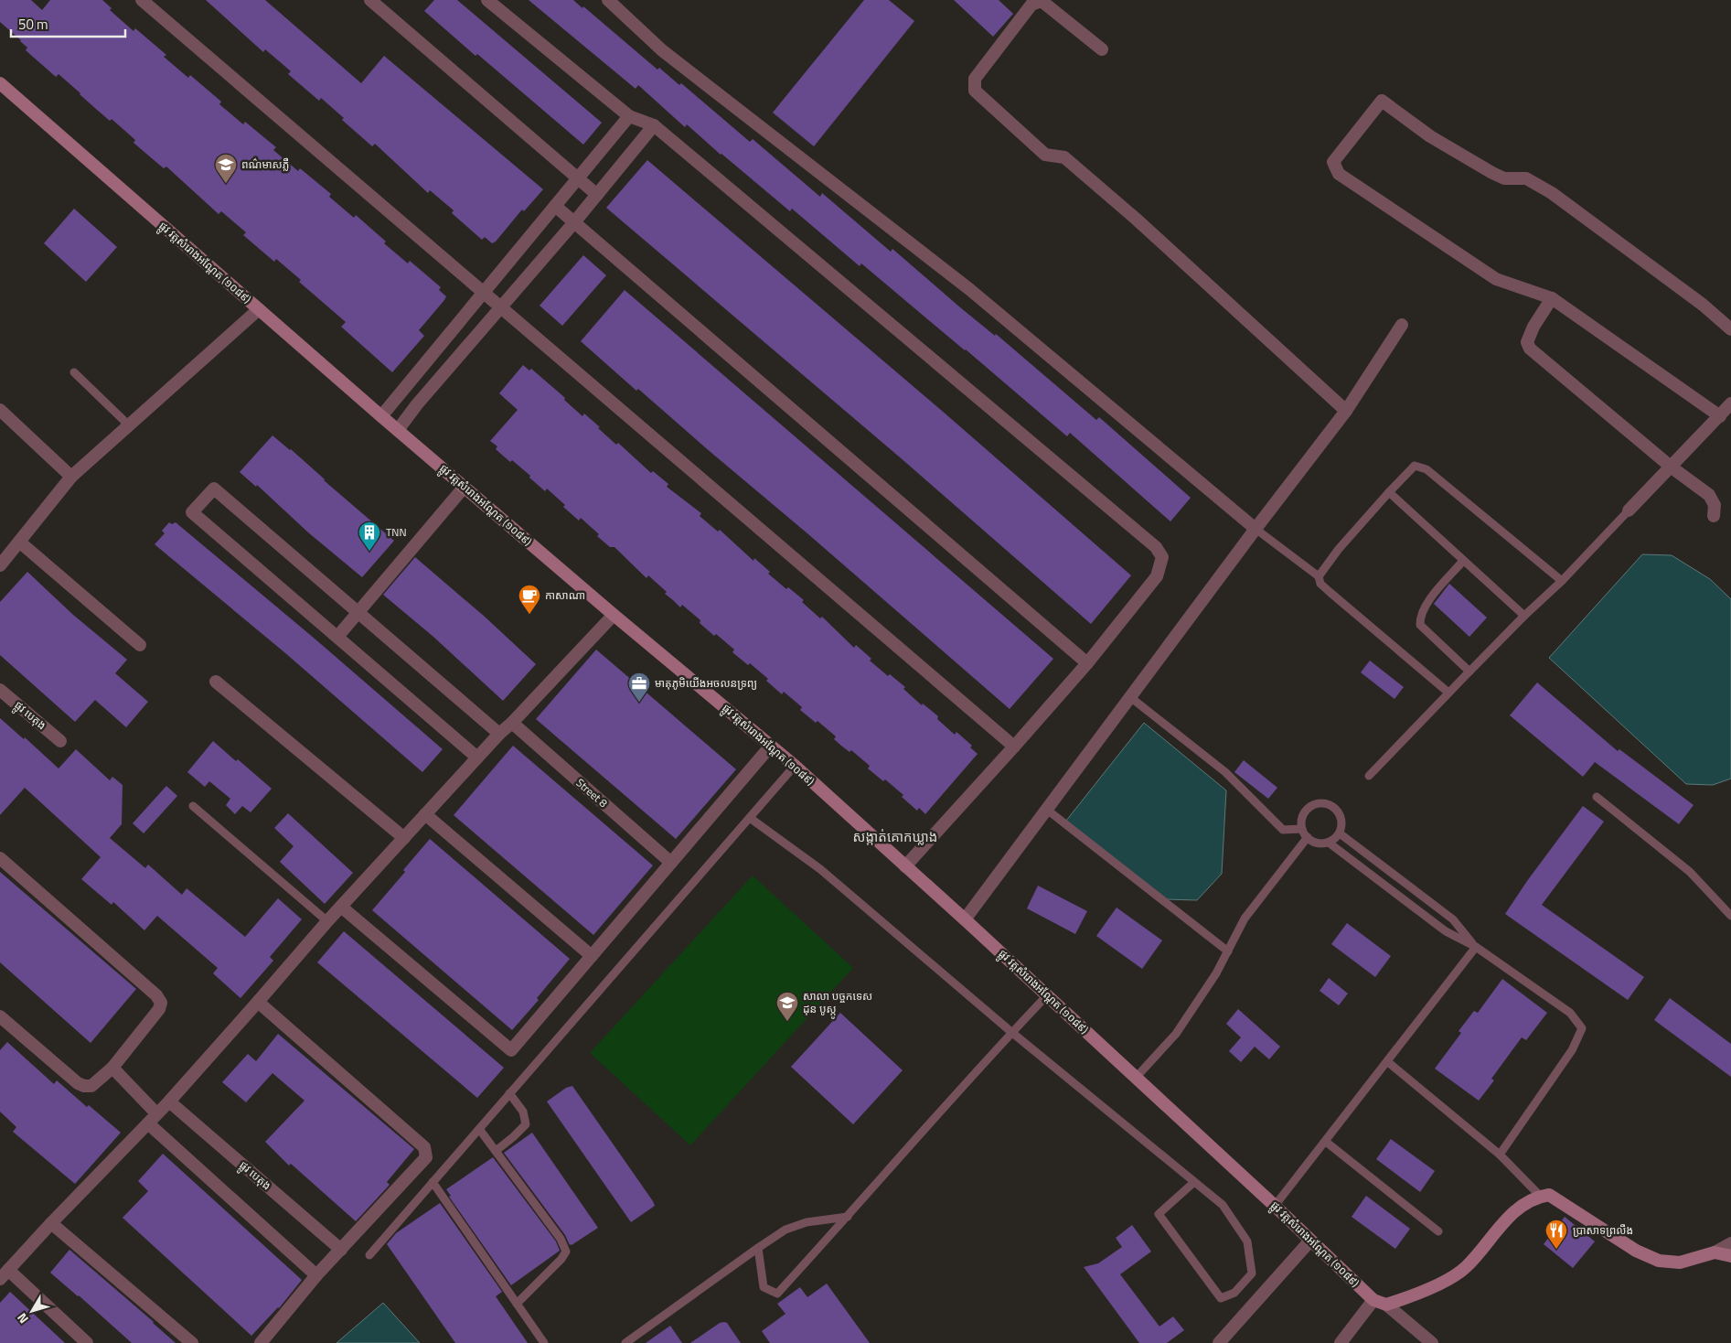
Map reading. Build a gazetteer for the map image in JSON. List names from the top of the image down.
{
  "streets": {
    "main road": ["ផ្លូវ វត្តសំរោងអណ្ដែត (១០៨៩)"],
    "street": ["ផ្លូវ បេតុង", "Street 8"]
  },
  "districts": ["សង្កាត់គោកឃ្លាង"],
  "places": {
    "school or university": ["ពណ៌មាសភ្លឺ", "សាលា បច្ចកទេស ដុន បូស្កូ"],
    "building": ["TNN"],
    "cafe": ["កាសាណា"],
    "office": ["មាតុភូមិយើងអចលនទ្រព្យ"],
    "restaurant": ["ប្រាសាទព្រលឹង"]
  },
  "scale_bar": "50 m",
  "north": "bottom left"
}
